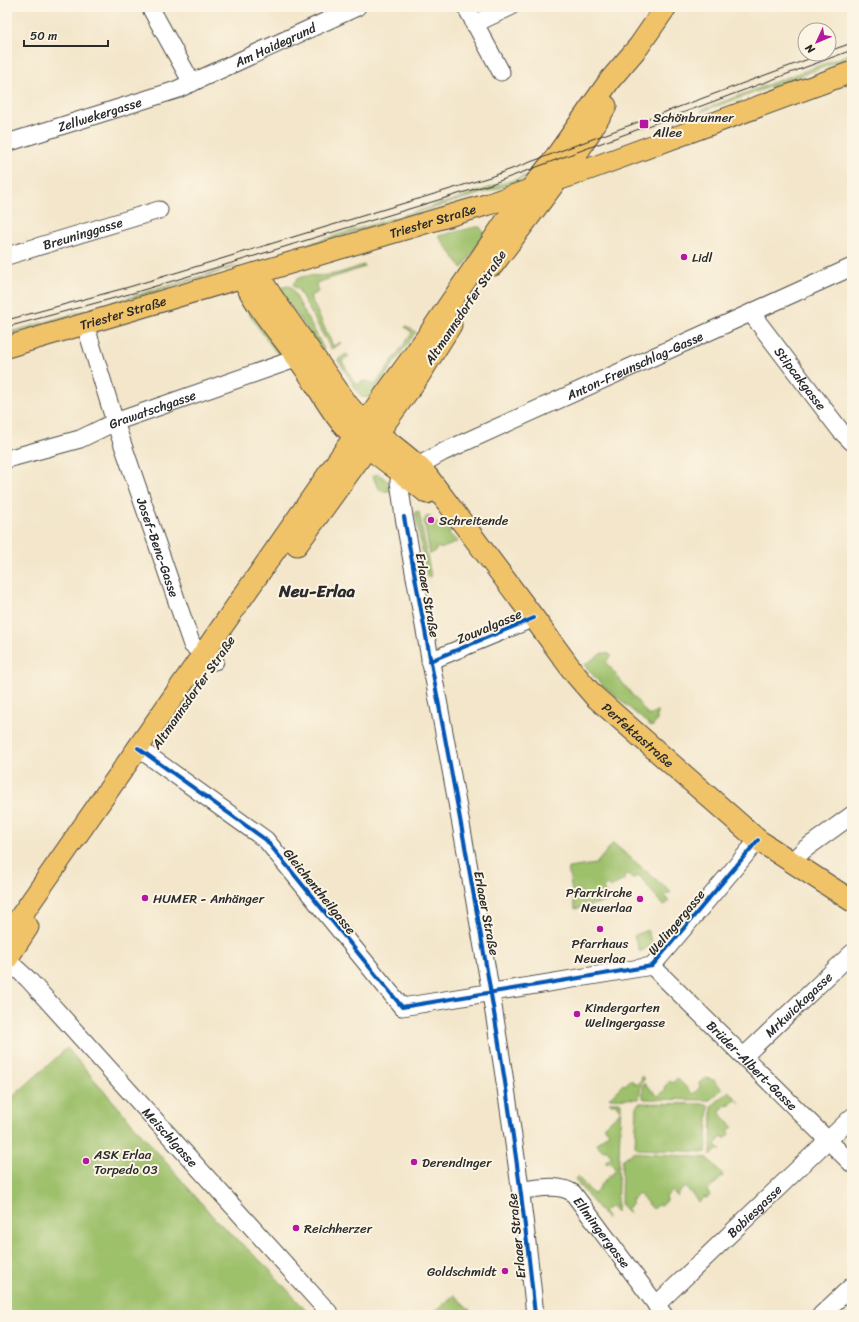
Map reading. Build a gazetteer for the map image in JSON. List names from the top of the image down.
{
  "streets": {
    "main road": ["Triester Straße", "Altmannsdorfer Straße", "Perfektastraße"],
    "street": [
      "Am Haidegrund",
      "Zellwekergasse",
      "Breuninggasse",
      "Anton-Freunschlag-Gasse",
      "Stipcakgasse",
      "Grawatschgasse",
      "Josef-Benc-Gasse",
      "Erlaaer Straße",
      "Zouvalgasse",
      "Gleichentheilgasse",
      "Welingergasse",
      "Mrkwickagasse",
      "Brüder-Albert-Gasse",
      "Meischlgasse",
      "Bobiesgasse",
      "Ellmingergasse"
    ]
  },
  "crossings": [
    ["Am Haidegrund", "Zellwekergasse"],
    ["Triester Straße", "Altmannsdorfer Straße"],
    ["Triester Straße", "Josef-Benc-Gasse"],
    ["Altmannsdorfer Straße", "Josef-Benc-Gasse"],
    ["Altmannsdorfer Straße", "Gleichentheilgasse"],
    ["Altmannsdorfer Straße", "Meischlgasse"],
    ["Anton-Freunschlag-Gasse", "Stipcakgasse"],
    ["Anton-Freunschlag-Gasse", "Erlaaer Straße"],
    ["Anton-Freunschlag-Gasse", "Perfektastraße"],
    ["Grawatschgasse", "Josef-Benc-Gasse"],
    ["Erlaaer Straße", "Zouvalgasse"],
    ["Erlaaer Straße", "Perfektastraße"],
    ["Erlaaer Straße", "Gleichentheilgasse"],
    ["Erlaaer Straße", "Welingergasse"],
    ["Erlaaer Straße", "Ellmingergasse"],
    ["Zouvalgasse", "Perfektastraße"],
    ["Perfektastraße", "Welingergasse"],
    ["Gleichentheilgasse", "Welingergasse"],
    ["Welingergasse", "Brüder-Albert-Gasse"],
    ["Mrkwickagasse", "Brüder-Albert-Gasse"],
    ["Brüder-Albert-Gasse", "Bobiesgasse"],
    ["Bobiesgasse", "Ellmingergasse"]
  ],
  "districts": ["Neu-Erlaa"],
  "places": {
    "transit": ["Schönbrunner Allee"],
    "other": [
      "Lidl",
      "Schreitende",
      "HUMER - Anhänger",
      "Pfarrkirche Neuerlaa",
      "Pfarrhaus Neuerlaa",
      "Kindergarten Welingergasse",
      "ASK Erlaa Torpedo 03",
      "Derendinger",
      "Reichherzer",
      "Goldschmidt"
    ]
  },
  "scale_bar": "50 m",
  "north": "bottom left"
}
